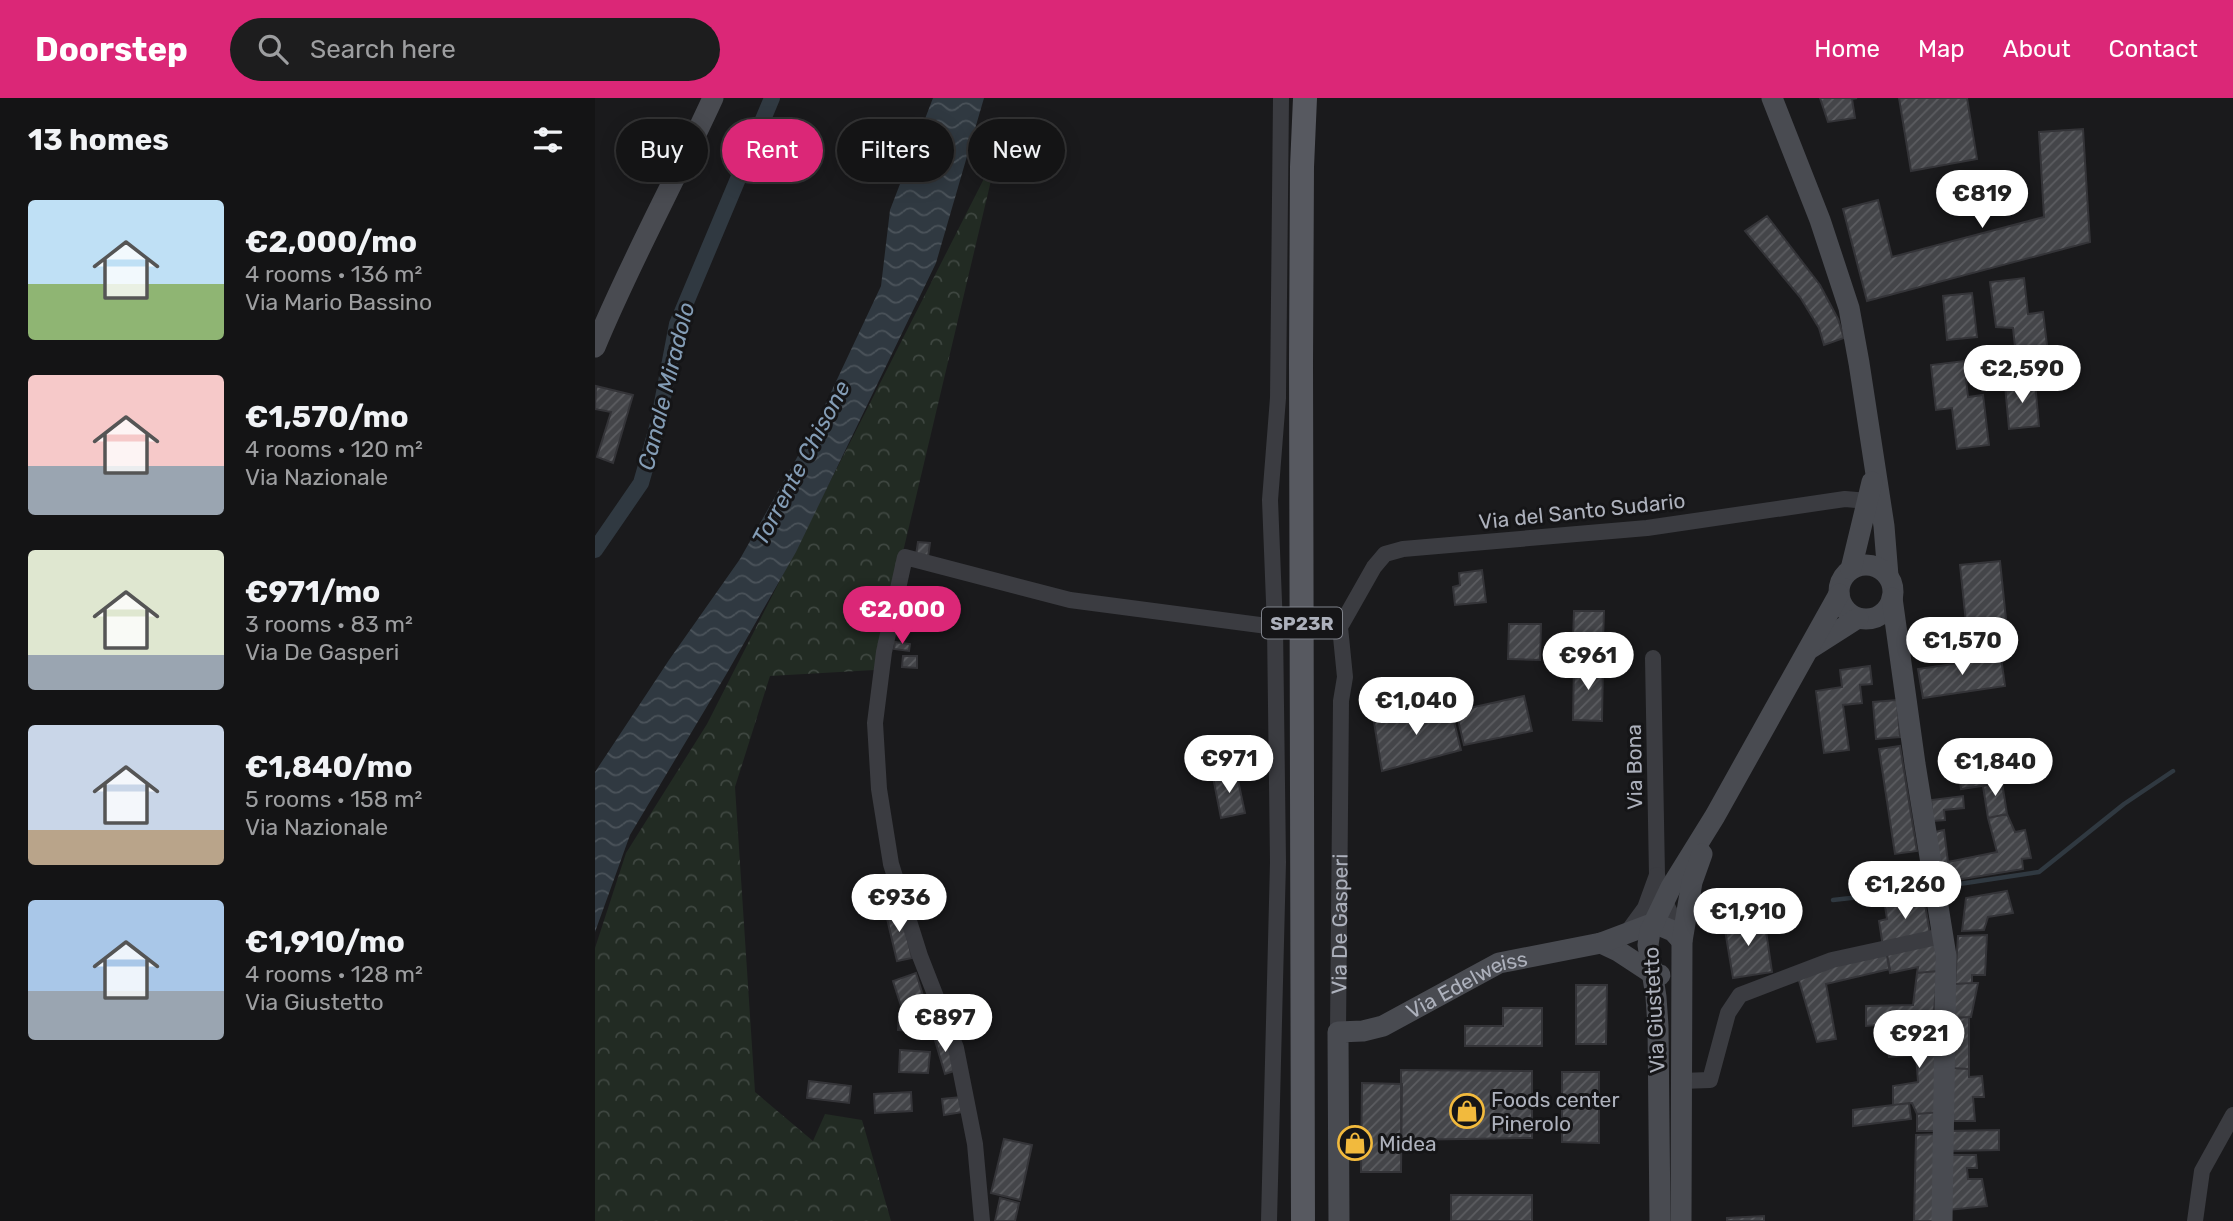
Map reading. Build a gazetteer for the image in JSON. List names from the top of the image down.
{
  "streets": {
    "main road": [
      "SP23R",
      "Via De Gasperi",
      "Via Edelweiss",
      "Via Giustetto"
    ],
    "street": ["Via del Santo Sudario", "Via Bona"]
  },
  "crossings": [
    ["Via del Santo Sudario", "Via De Gasperi"],
    ["Via De Gasperi", "Via Edelweiss"],
    ["Via Edelweiss", "Via Giustetto"]
  ],
  "water": ["Canale Miradolo", "Torrente Chisone"],
  "places": {
    "shop": ["Foods center Pinerolo", "Midea"]
  },
  "page": {
    "header": "Doorstep",
    "search": "Search here",
    "nav": [
      "Home",
      "Map",
      "About",
      "Contact"
    ],
    "heading": "13 homes",
    "chip": [
      "Buy",
      "Rent",
      "Filters",
      "New"
    ],
    "price": [
      "€819",
      "€2,590",
      "€2,000",
      "€1,570",
      "€961",
      "€1,040",
      "€971",
      "€1,840",
      "€1,260",
      "€936",
      "€1,910",
      "€897",
      "€921"
    ],
    "list": [
      {
        "name": "€2,000/mo",
        "note": "4 rooms · 136 m² · Via Mario Bassino"
      },
      {
        "name": "€1,570/mo",
        "note": "4 rooms · 120 m² · Via Nazionale"
      },
      {
        "name": "€971/mo",
        "note": "3 rooms · 83 m² · Via De Gasperi"
      },
      {
        "name": "€1,840/mo",
        "note": "5 rooms · 158 m² · Via Nazionale"
      },
      {
        "name": "€1,910/mo",
        "note": "4 rooms · 128 m² · Via Giustetto"
      }
    ]
  }
}
